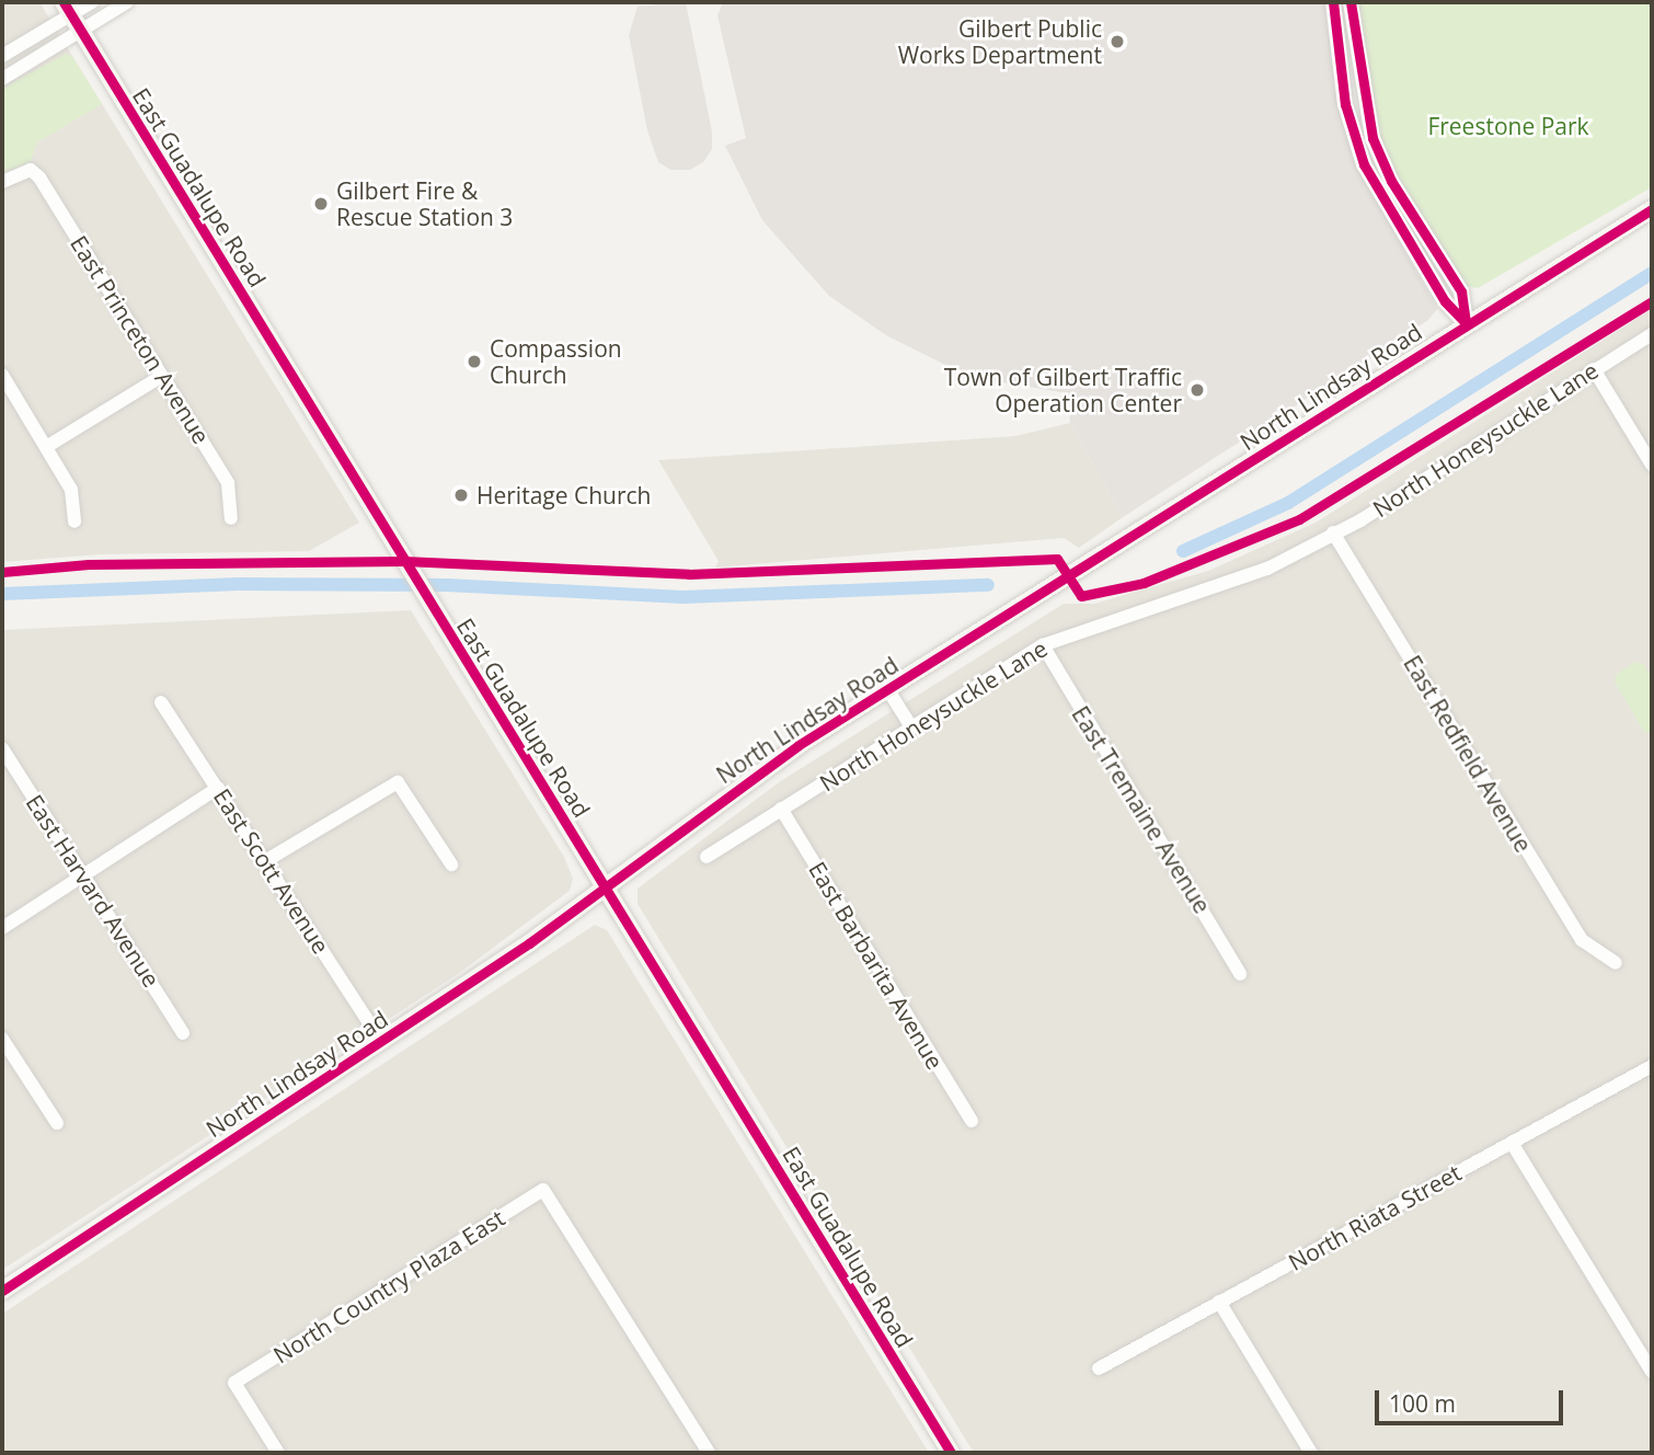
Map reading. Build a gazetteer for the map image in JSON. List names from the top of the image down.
{
  "streets": {
    "main road": ["East Guadalupe Road", "North Lindsay Road"],
    "street": [
      "East Princeton Avenue",
      "North Honeysuckle Lane",
      "East Redfield Avenue",
      "East Tremaine Avenue",
      "East Scott Avenue",
      "East Harvard Avenue",
      "East Barbarita Avenue",
      "North Riata Street",
      "North Country Plaza East"
    ]
  },
  "crossings": [
    ["East Guadalupe Road", "North Lindsay Road"],
    ["North Lindsay Road", "East Scott Avenue"],
    ["North Honeysuckle Lane", "East Redfield Avenue"],
    ["North Honeysuckle Lane", "East Tremaine Avenue"],
    ["North Honeysuckle Lane", "East Barbarita Avenue"]
  ],
  "parks": ["Freestone Park"],
  "places": [
    "Gilbert Public Works Department",
    "Gilbert Fire & Rescue Station 3",
    "Compassion Church",
    "Town of Gilbert Traffic Operation Center",
    "Heritage Church"
  ],
  "scale_bar": "100 m"
}
